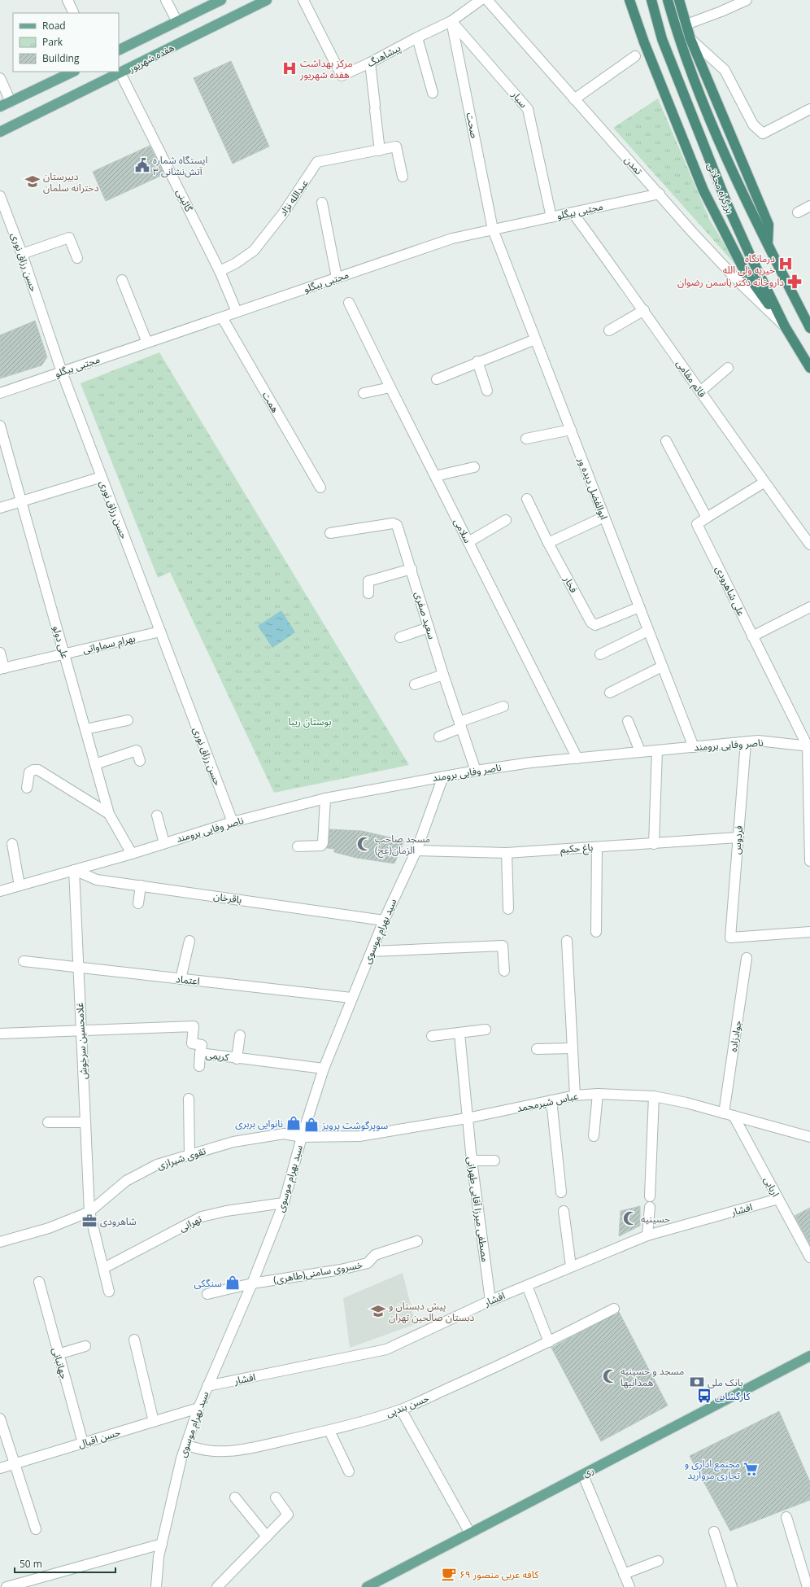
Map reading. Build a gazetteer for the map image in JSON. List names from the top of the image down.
{
  "streets": {
    "highway": ["بزرگراه محلاتی"],
    "main road": ["هفده شهریور", "ری"],
    "street": [
      "پیشاهنگ",
      "سیار",
      "صحت",
      "تمدن",
      "عبدالله نژاد",
      "گائینی",
      "مجتبی بیگلو",
      "حسن رزاق نوری",
      "قائم مقامی",
      "همت",
      "ابوالفضل دیده ور",
      "سلامی",
      "فخار",
      "علی شاهرودی",
      "سعید صفری",
      "علی دولو",
      "بهرام سماواتی",
      "ناصر وفایی برومند",
      "فردوس",
      "باغ حکیم",
      "باقرخان",
      "سید بهرام موسوی",
      "اعتماد",
      "جوادزاده",
      "غلامحسین سرخوش",
      "کریمی",
      "عباس شیرمحمد",
      "تقوی شیرازی",
      "اربابی",
      "مصطفی میرزا آقایی طهرانی",
      "افشار",
      "تهرانی",
      "خسروی سامنی(طاهری)",
      "جهانبانی",
      "حسن بندپی",
      "حسن اقبال"
    ]
  },
  "crossings": [
    ["پیشاهنگ", "سیار"],
    ["پیشاهنگ", "صحت"],
    ["هفده شهریور", "گائینی"],
    ["سیار", "صحت"],
    ["سیار", "مجتبی بیگلو"],
    ["صحت", "مجتبی بیگلو"],
    ["صحت", "ابوالفضل دیده ور"],
    ["تمدن", "بزرگراه محلاتی"],
    ["تمدن", "مجتبی بیگلو"],
    ["عبدالله نژاد", "گائینی"],
    ["گائینی", "مجتبی بیگلو"],
    ["مجتبی بیگلو", "حسن رزاق نوری"],
    ["مجتبی بیگلو", "قائم مقامی"],
    ["مجتبی بیگلو", "همت"],
    ["مجتبی بیگلو", "ابوالفضل دیده ور"],
    ["حسن رزاق نوری", "بهرام سماواتی"],
    ["حسن رزاق نوری", "ناصر وفایی برومند"],
    ["ابوالفضل دیده ور", "فخار"],
    ["ابوالفضل دیده ور", "ناصر وفایی برومند"],
    ["سلامی", "ناصر وفایی برومند"],
    ["علی شاهرودی", "ناصر وفایی برومند"],
    ["سعید صفری", "ناصر وفایی برومند"],
    ["علی دولو", "بهرام سماواتی"],
    ["علی دولو", "ناصر وفایی برومند"],
    ["ناصر وفایی برومند", "فردوس"],
    ["ناصر وفایی برومند", "باقرخان"],
    ["ناصر وفایی برومند", "سید بهرام موسوی"],
    ["ناصر وفایی برومند", "غلامحسین سرخوش"],
    ["فردوس", "باغ حکیم"],
    ["باغ حکیم", "سید بهرام موسوی"],
    ["باقرخان", "سید بهرام موسوی"],
    ["باقرخان", "غلامحسین سرخوش"],
    ["سید بهرام موسوی", "اعتماد"],
    ["سید بهرام موسوی", "کریمی"],
    ["سید بهرام موسوی", "عباس شیرمحمد"],
    ["سید بهرام موسوی", "تقوی شیرازی"],
    ["سید بهرام موسوی", "افشار"],
    ["سید بهرام موسوی", "تهرانی"],
    ["سید بهرام موسوی", "خسروی سامنی(طاهری)"],
    ["سید بهرام موسوی", "حسن بندپی"],
    ["سید بهرام موسوی", "حسن اقبال"],
    ["اعتماد", "غلامحسین سرخوش"],
    ["جوادزاده", "عباس شیرمحمد"],
    ["غلامحسین سرخوش", "کریمی"],
    ["غلامحسین سرخوش", "تقوی شیرازی"],
    ["عباس شیرمحمد", "تقوی شیرازی"],
    ["عباس شیرمحمد", "اربابی"],
    ["عباس شیرمحمد", "مصطفی میرزا آقایی طهرانی"],
    ["اربابی", "افشار"],
    ["مصطفی میرزا آقایی طهرانی", "افشار"],
    ["جهانبانی", "حسن اقبال"]
  ],
  "parks": ["بوستان زیبا"],
  "places": {
    "hospital": ["مرکز بهداشت هفده شهریور", "درمانگاه خیریه ولی الله"],
    "public building": ["ایستگاه شماره ۳ آتش‌نشانی"],
    "school or university": ["دبیرستان دخترانه سلمان", "پیش دبستان و دبستان صالحین تهران"],
    "pharmacy": ["داروخانه دکتر یاسمن رضوان"],
    "mosque": ["مسجد صاحب الزمان(عج)", "حسینیه", "مسجد و حسینیه همدانیها"],
    "shop": ["نانوایی بربری", "سوپرگوشت پرویز", "سنگکی"],
    "office": ["شاهرودی"],
    "bank": ["بانک ملی"],
    "bus stop": ["کارگشایی"],
    "supermarket": ["مجتمع اداری و تجاری مروارید"],
    "cafe": ["کافه عربی منصور ۶۹"]
  },
  "legend": ["Road", "Park", "Building"],
  "scale_bar": "50 m"
}
